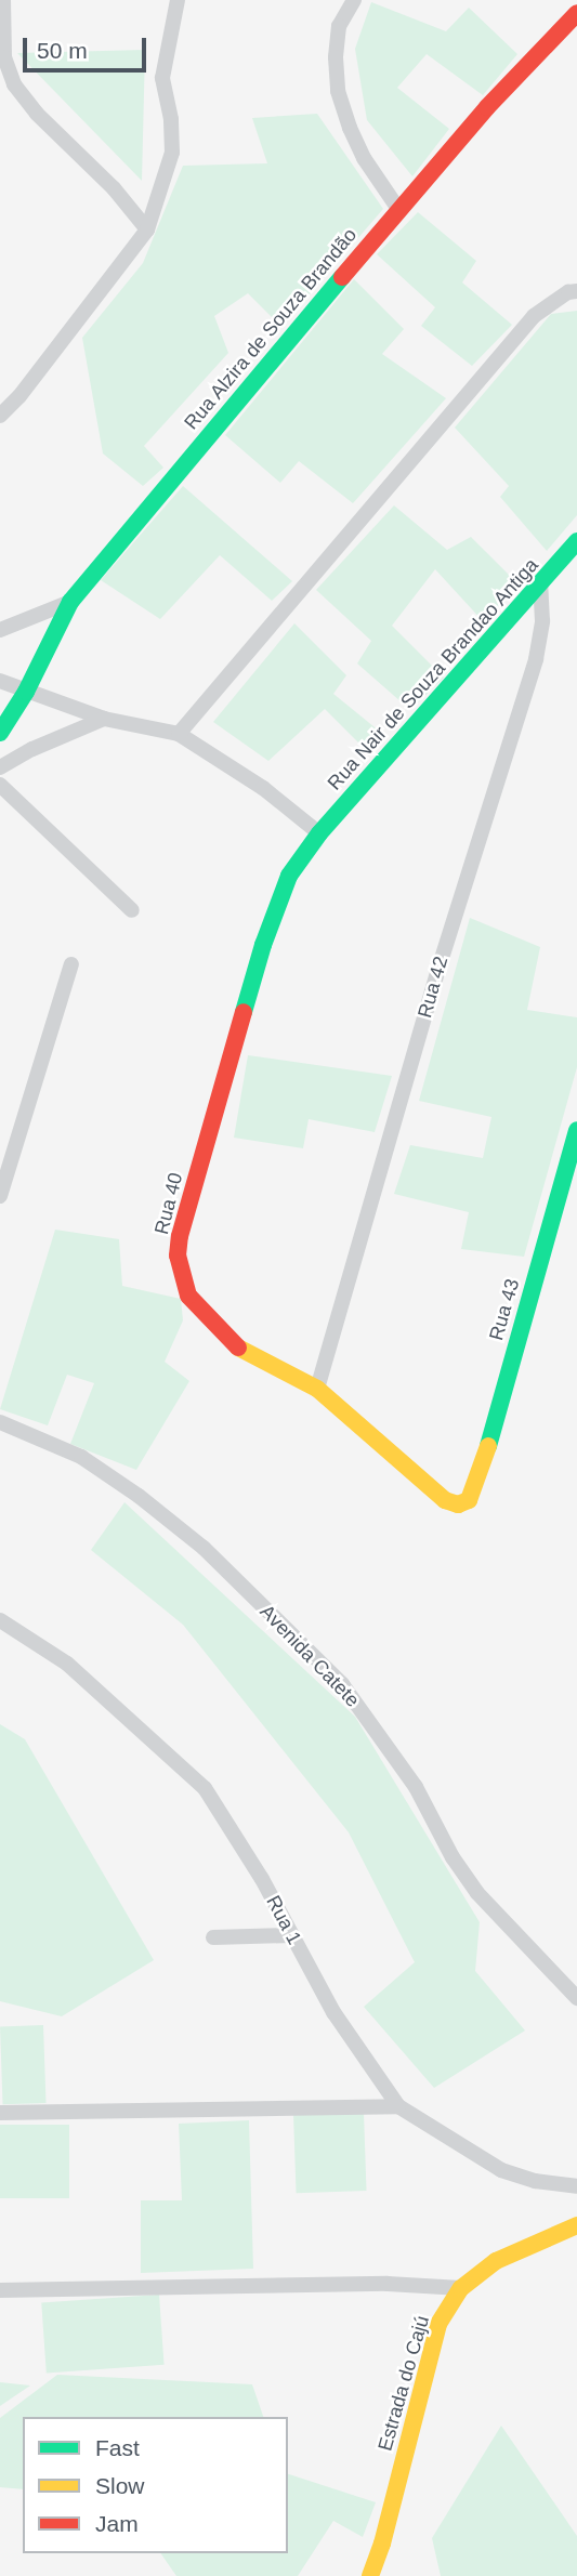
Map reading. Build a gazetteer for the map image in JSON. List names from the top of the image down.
{
  "streets": {
    "street": [
      "Rua Alzira de Souza Brandão",
      "Rua Nair de Souza Brandao Antiga",
      "Rua 42",
      "Rua 40",
      "Rua 43",
      "Avenida Catete",
      "Rua 1",
      "Estrada do Cajú"
    ]
  },
  "crossings": [
    ["Rua Nair de Souza Brandao Antiga", "Rua 42"],
    ["Rua Nair de Souza Brandao Antiga", "Rua 40"],
    ["Rua 42", "Rua 40"],
    ["Rua 40", "Rua 43"]
  ],
  "legend": ["Fast", "Slow", "Jam"],
  "scale_bar": "50 m"
}
